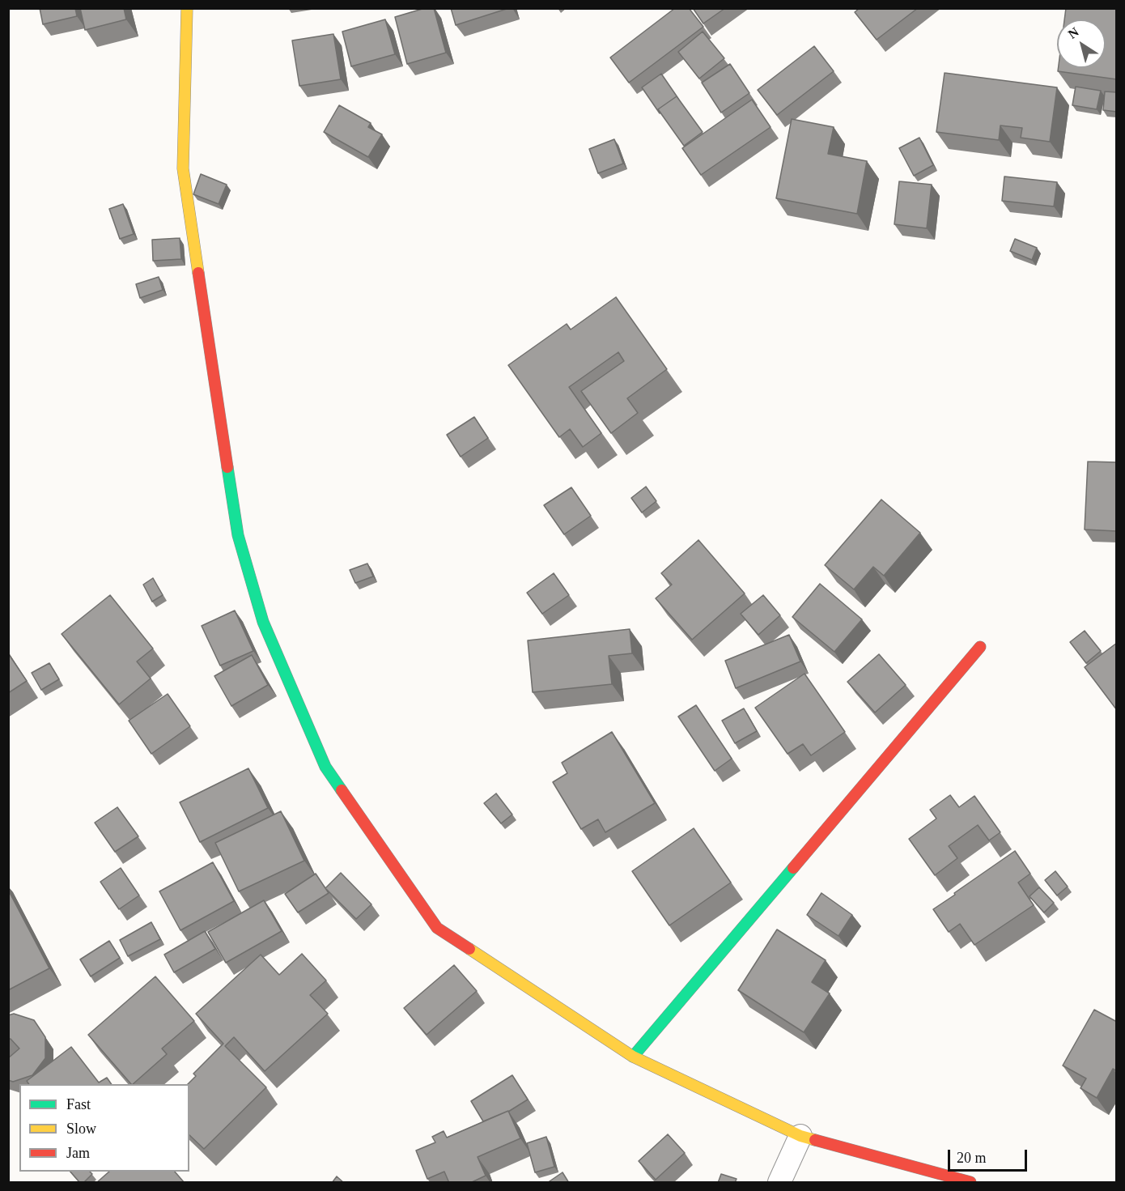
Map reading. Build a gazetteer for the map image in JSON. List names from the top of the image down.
{
  "legend": ["Fast", "Slow", "Jam"],
  "scale_bar": "20 m",
  "north": "top left"
}
